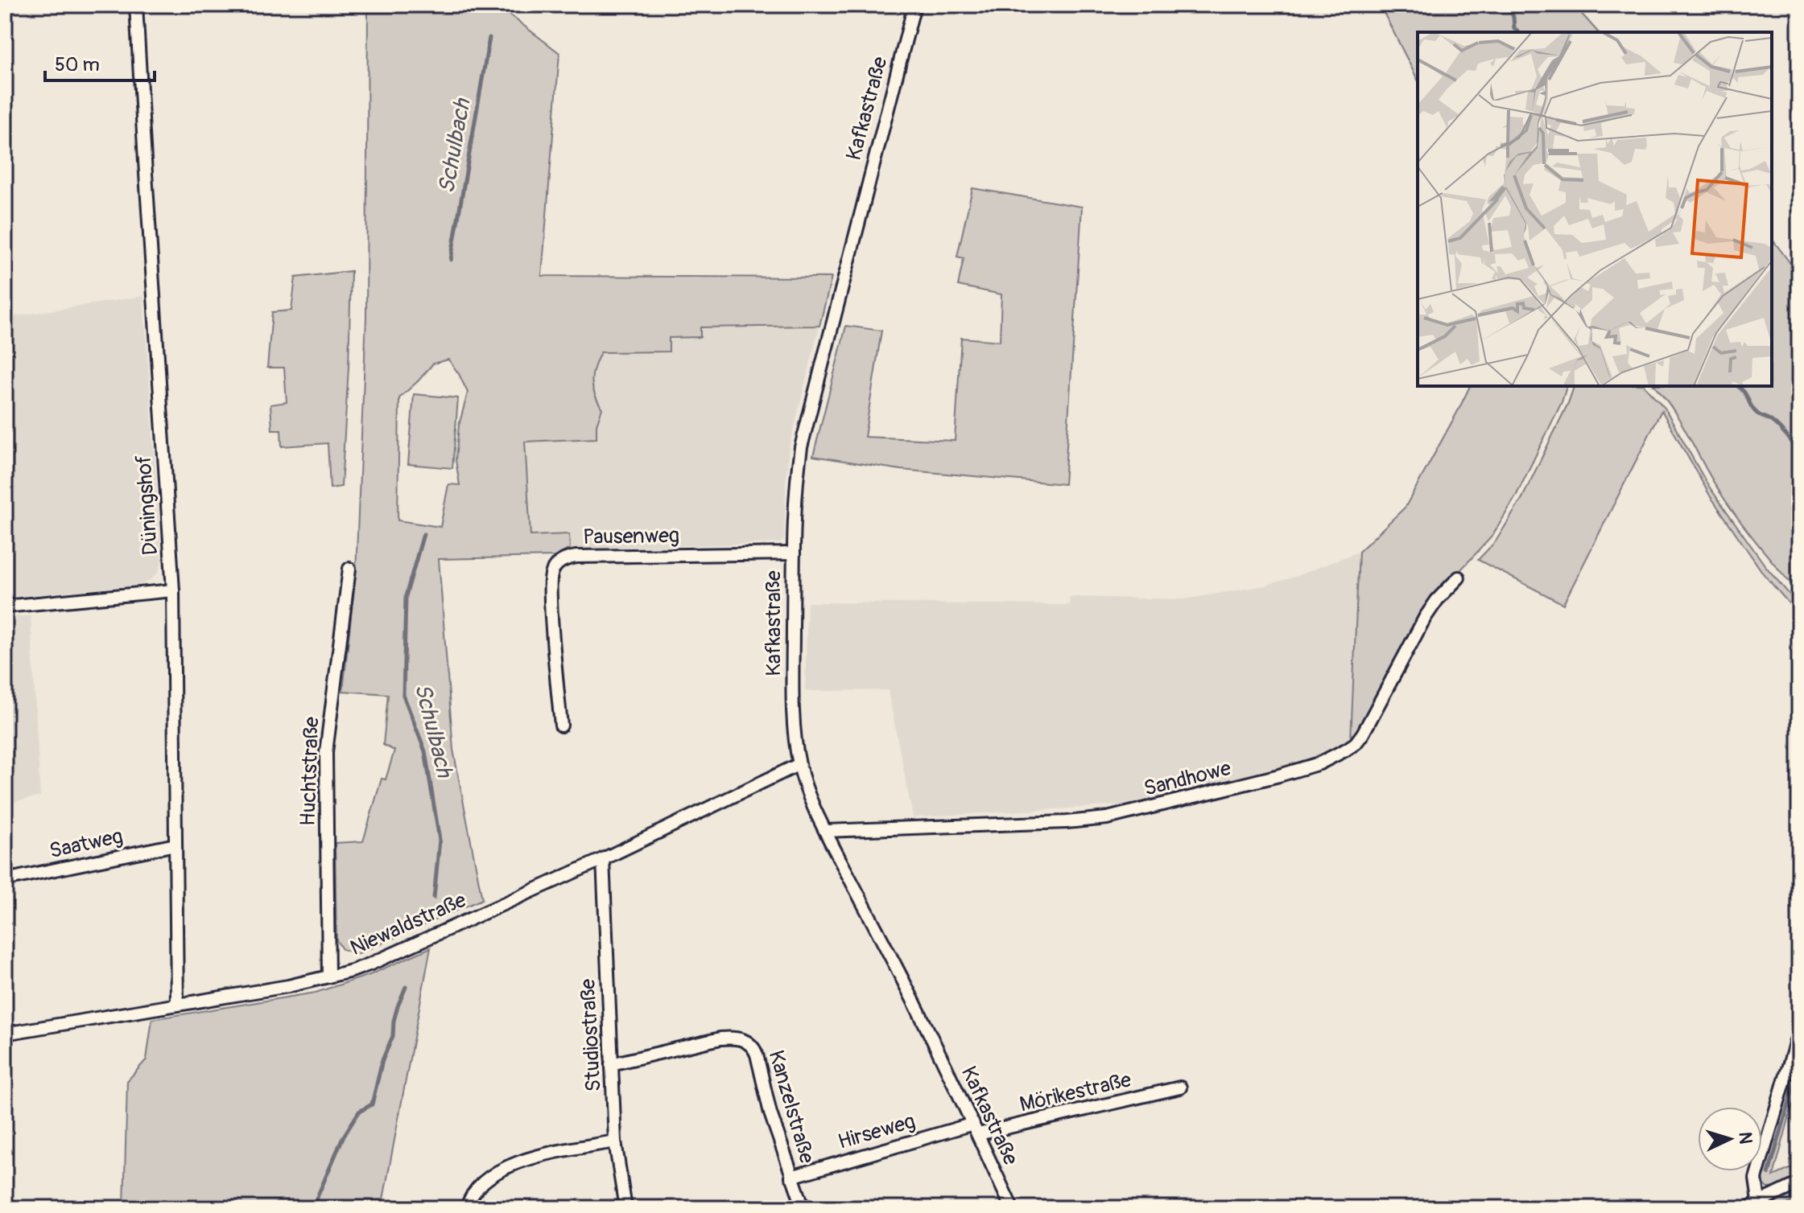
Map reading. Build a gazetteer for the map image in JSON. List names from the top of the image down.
{
  "streets": {
    "street": [
      "Kafkastraße",
      "Düningshof",
      "Pausenweg",
      "Huchtstraße",
      "Sandhowe",
      "Saatweg",
      "Niewaldstraße",
      "Studiostraße",
      "Mörikestraße",
      "Kanzelstraße",
      "Hirseweg"
    ]
  },
  "crossings": [
    ["Kafkastraße", "Pausenweg"],
    ["Kafkastraße", "Sandhowe"],
    ["Kafkastraße", "Niewaldstraße"],
    ["Kafkastraße", "Mörikestraße"],
    ["Kafkastraße", "Hirseweg"],
    ["Düningshof", "Saatweg"],
    ["Düningshof", "Niewaldstraße"],
    ["Huchtstraße", "Niewaldstraße"],
    ["Niewaldstraße", "Studiostraße"],
    ["Studiostraße", "Kanzelstraße"],
    ["Mörikestraße", "Hirseweg"],
    ["Kanzelstraße", "Hirseweg"]
  ],
  "water": ["Schulbach"],
  "scale_bar": "50 m",
  "north": "right"
}
